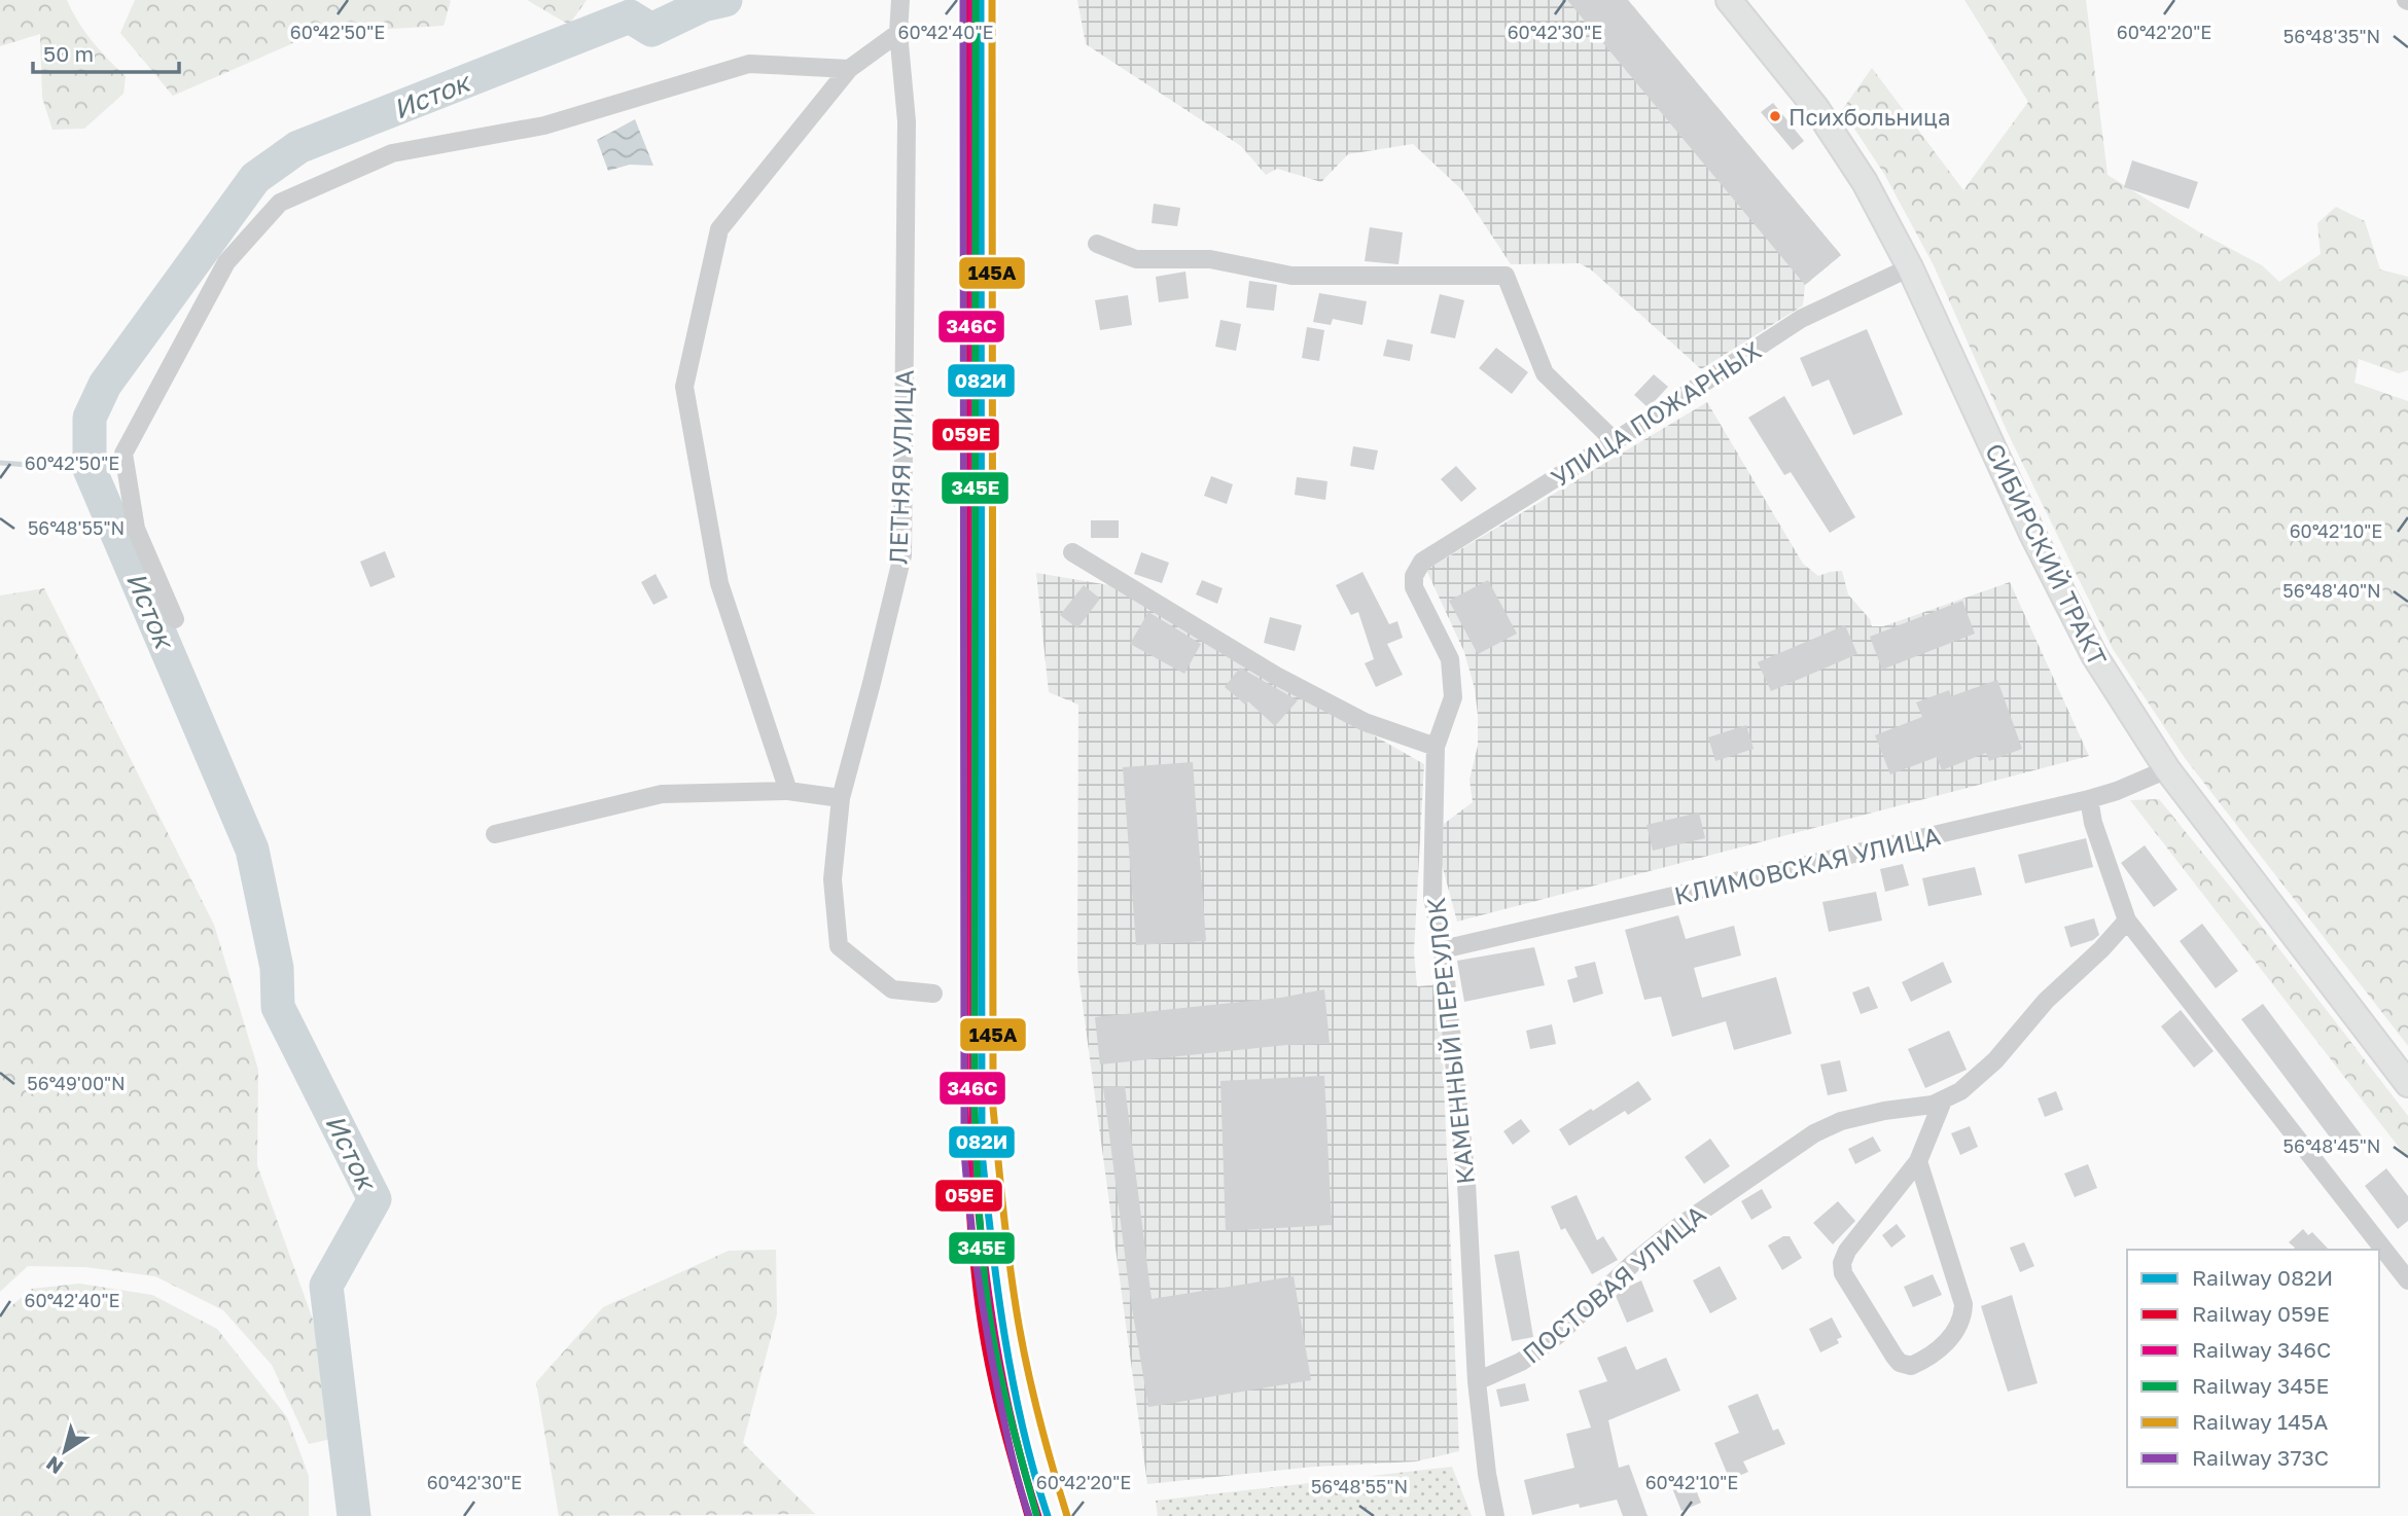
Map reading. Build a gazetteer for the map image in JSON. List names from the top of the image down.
{
  "streets": {
    "main road": ["СИБИРСКИЙ ТРАКТ"],
    "street": [
      "УЛИЦА ПОЖАРНЫХ",
      "ЛЕТНЯЯ УЛИЦА",
      "КЛИМОВСКАЯ УЛИЦА",
      "КАМЕННЫЙ ПЕРЕУЛОК",
      "ПОСТОВАЯ УЛИЦА"
    ]
  },
  "crossings": [
    ["УЛИЦА ПОЖАРНЫХ", "СИБИРСКИЙ ТРАКТ"],
    ["УЛИЦА ПОЖАРНЫХ", "КАМЕННЫЙ ПЕРЕУЛОК"],
    ["СИБИРСКИЙ ТРАКТ", "КЛИМОВСКАЯ УЛИЦА"],
    ["КЛИМОВСКАЯ УЛИЦА", "КАМЕННЫЙ ПЕРЕУЛОК"],
    ["КАМЕННЫЙ ПЕРЕУЛОК", "ПОСТОВАЯ УЛИЦА"]
  ],
  "water": ["Исток"],
  "places": ["Психбольница"],
  "lines": [
    "rail line 082И",
    "rail line 059Е",
    "rail line 346С",
    "rail line 345Е",
    "rail line 145А",
    "rail line 373C"
  ],
  "legend": [
    "Railway 082И",
    "Railway 059Е",
    "Railway 346С",
    "Railway 345Е",
    "Railway 145А",
    "Railway 373C"
  ],
  "scale_bar": "50 m",
  "north": "bottom left",
  "coordinates": [
    "60°42'30\"E",
    "60°42'20\"E",
    "60°42'50\"E",
    "60°42'40\"E",
    "56°48'35\"N",
    "56°48'55\"N",
    "60°42'10\"E",
    "56°48'40\"N",
    "56°49'00\"N",
    "56°48'45\"N"
  ]
}
